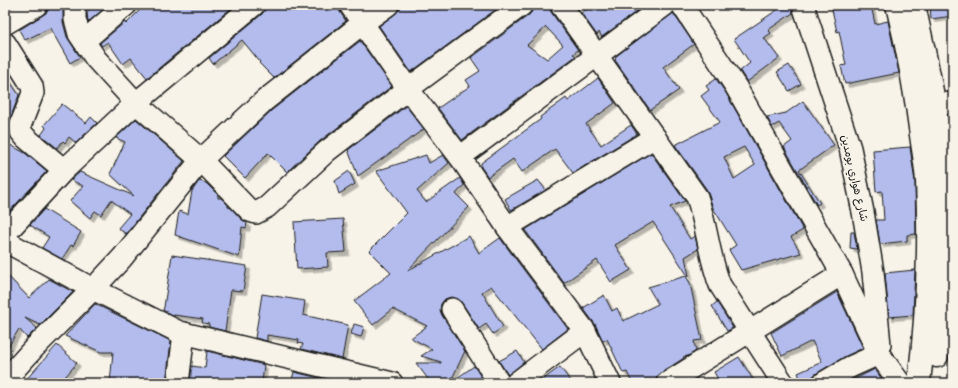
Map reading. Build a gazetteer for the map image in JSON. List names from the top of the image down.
{
  "streets": {
    "street": ["شارع هواري بومدين"]
  }
}
